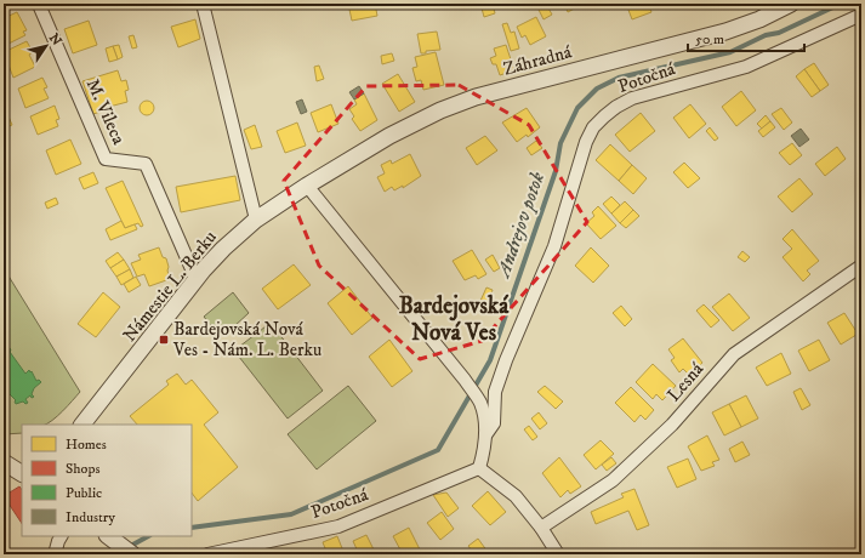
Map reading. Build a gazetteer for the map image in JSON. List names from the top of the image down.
{
  "streets": {
    "street": [
      "Záhradná",
      "Potočná",
      "M. Vileca",
      "Námestie L. Berku",
      "Lesná"
    ]
  },
  "crossings": [
    ["Záhradná", "Námestie L. Berku"],
    ["M. Vileca", "Námestie L. Berku"]
  ],
  "districts": ["Bardejovská Nová Ves"],
  "water": ["Andrejov potok"],
  "places": {
    "transit": ["Bardejovská Nová Ves - Nám. L. Berku"]
  },
  "legend": [
    "Homes",
    "Shops",
    "Public",
    "Industry"
  ],
  "scale_bar": "50 m",
  "north": "top right"
}
